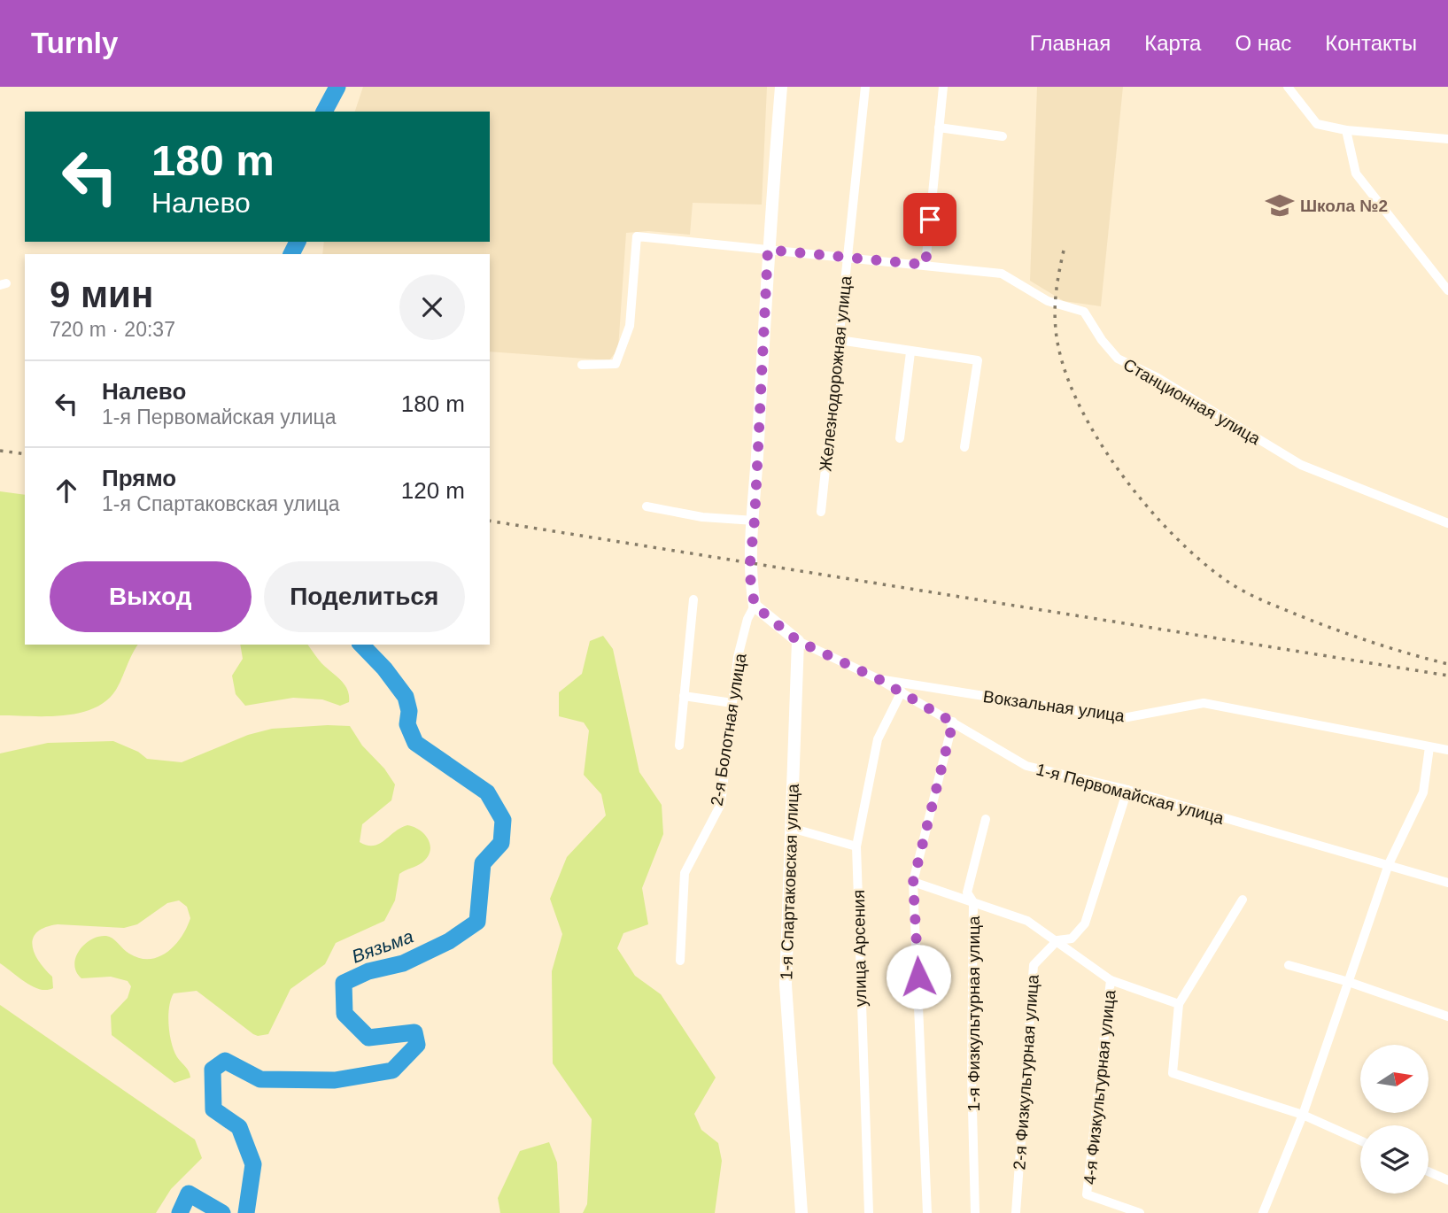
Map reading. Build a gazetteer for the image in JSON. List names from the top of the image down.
{
  "streets": {
    "street": [
      "Железнодорожная улица",
      "Станционная улица",
      "Вокзальная улица",
      "2-я Болотная улица",
      "1-я Первомайская улица",
      "1-я Спартаковская улица",
      "улица Арсения",
      "1-я Физкультурная улица",
      "2-я Физкультурная улица",
      "4-я Физкультурная улица"
    ]
  },
  "crossings": [
    ["Железнодорожная улица", "Станционная улица"],
    ["Вокзальная улица", "1-я Первомайская улица"],
    ["1-я Первомайская улица", "1-я Спартаковская улица"],
    ["1-я Первомайская улица", "улица Арсения"],
    ["1-я Первомайская улица", "2-я Физкультурная улица"]
  ],
  "water": ["Вязьма"],
  "places": {
    "school or university": ["Школа №2"]
  },
  "north": "right",
  "page": {
    "header": "Turnly",
    "nav": [
      "Главная",
      "Карта",
      "О нас",
      "Контакты"
    ],
    "turn": ["180 m", "Налево"],
    "heading": ["9 мин", "720 m · 20:37"],
    "list": [
      {
        "name": "Налево",
        "note": "1-я Первомайская улица",
        "value": "180 m"
      },
      {
        "name": "Прямо",
        "note": "1-я Спартаковская улица",
        "value": "120 m"
      }
    ],
    "buttons": ["Выход", "Поделиться"]
  }
}
